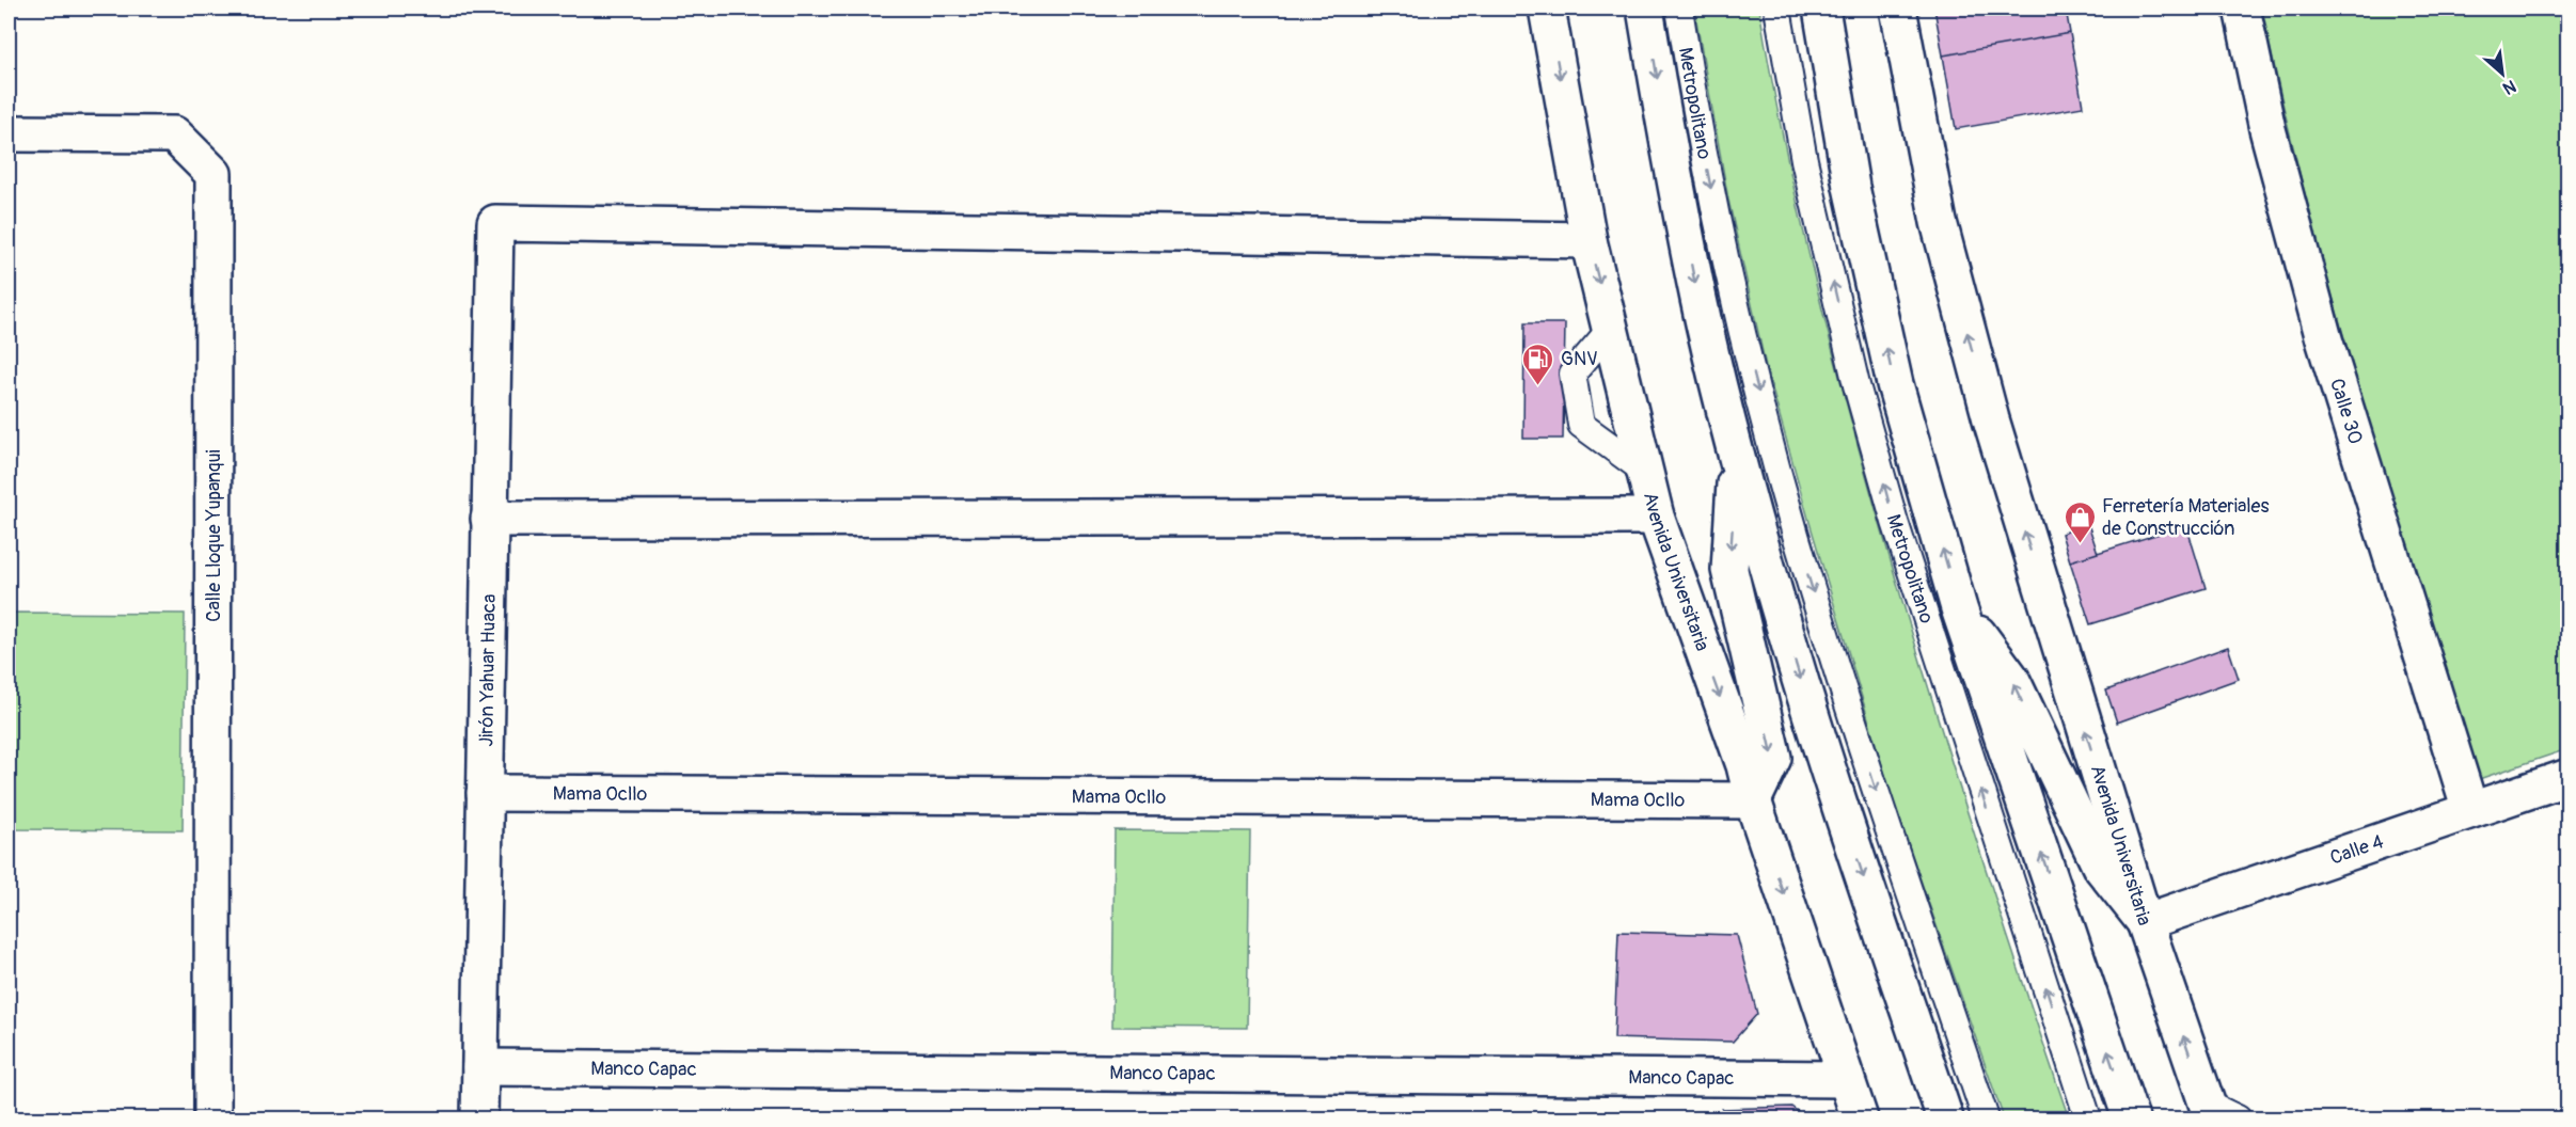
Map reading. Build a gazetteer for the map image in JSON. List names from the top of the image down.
{
  "streets": {
    "street": [
      "Calle 30",
      "Calle Lloque Yupanqui",
      "Avenida Universitaria",
      "Jirón Yahuar Huaca",
      "Mama Ocllo",
      "Calle 4",
      "Manco Capac"
    ],
    "lane": ["Metropolitano"]
  },
  "crossings": [
    ["Calle 30", "Calle 4"],
    ["Avenida Universitaria", "Jirón Yahuar Huaca"],
    ["Avenida Universitaria", "Mama Ocllo"],
    ["Avenida Universitaria", "Calle 4"],
    ["Avenida Universitaria", "Manco Capac"],
    ["Jirón Yahuar Huaca", "Mama Ocllo"],
    ["Jirón Yahuar Huaca", "Manco Capac"]
  ],
  "places": {
    "fuel station": ["GNV"],
    "shop": ["Ferretería Materiales de Construcción"]
  },
  "north": "bottom right"
}
